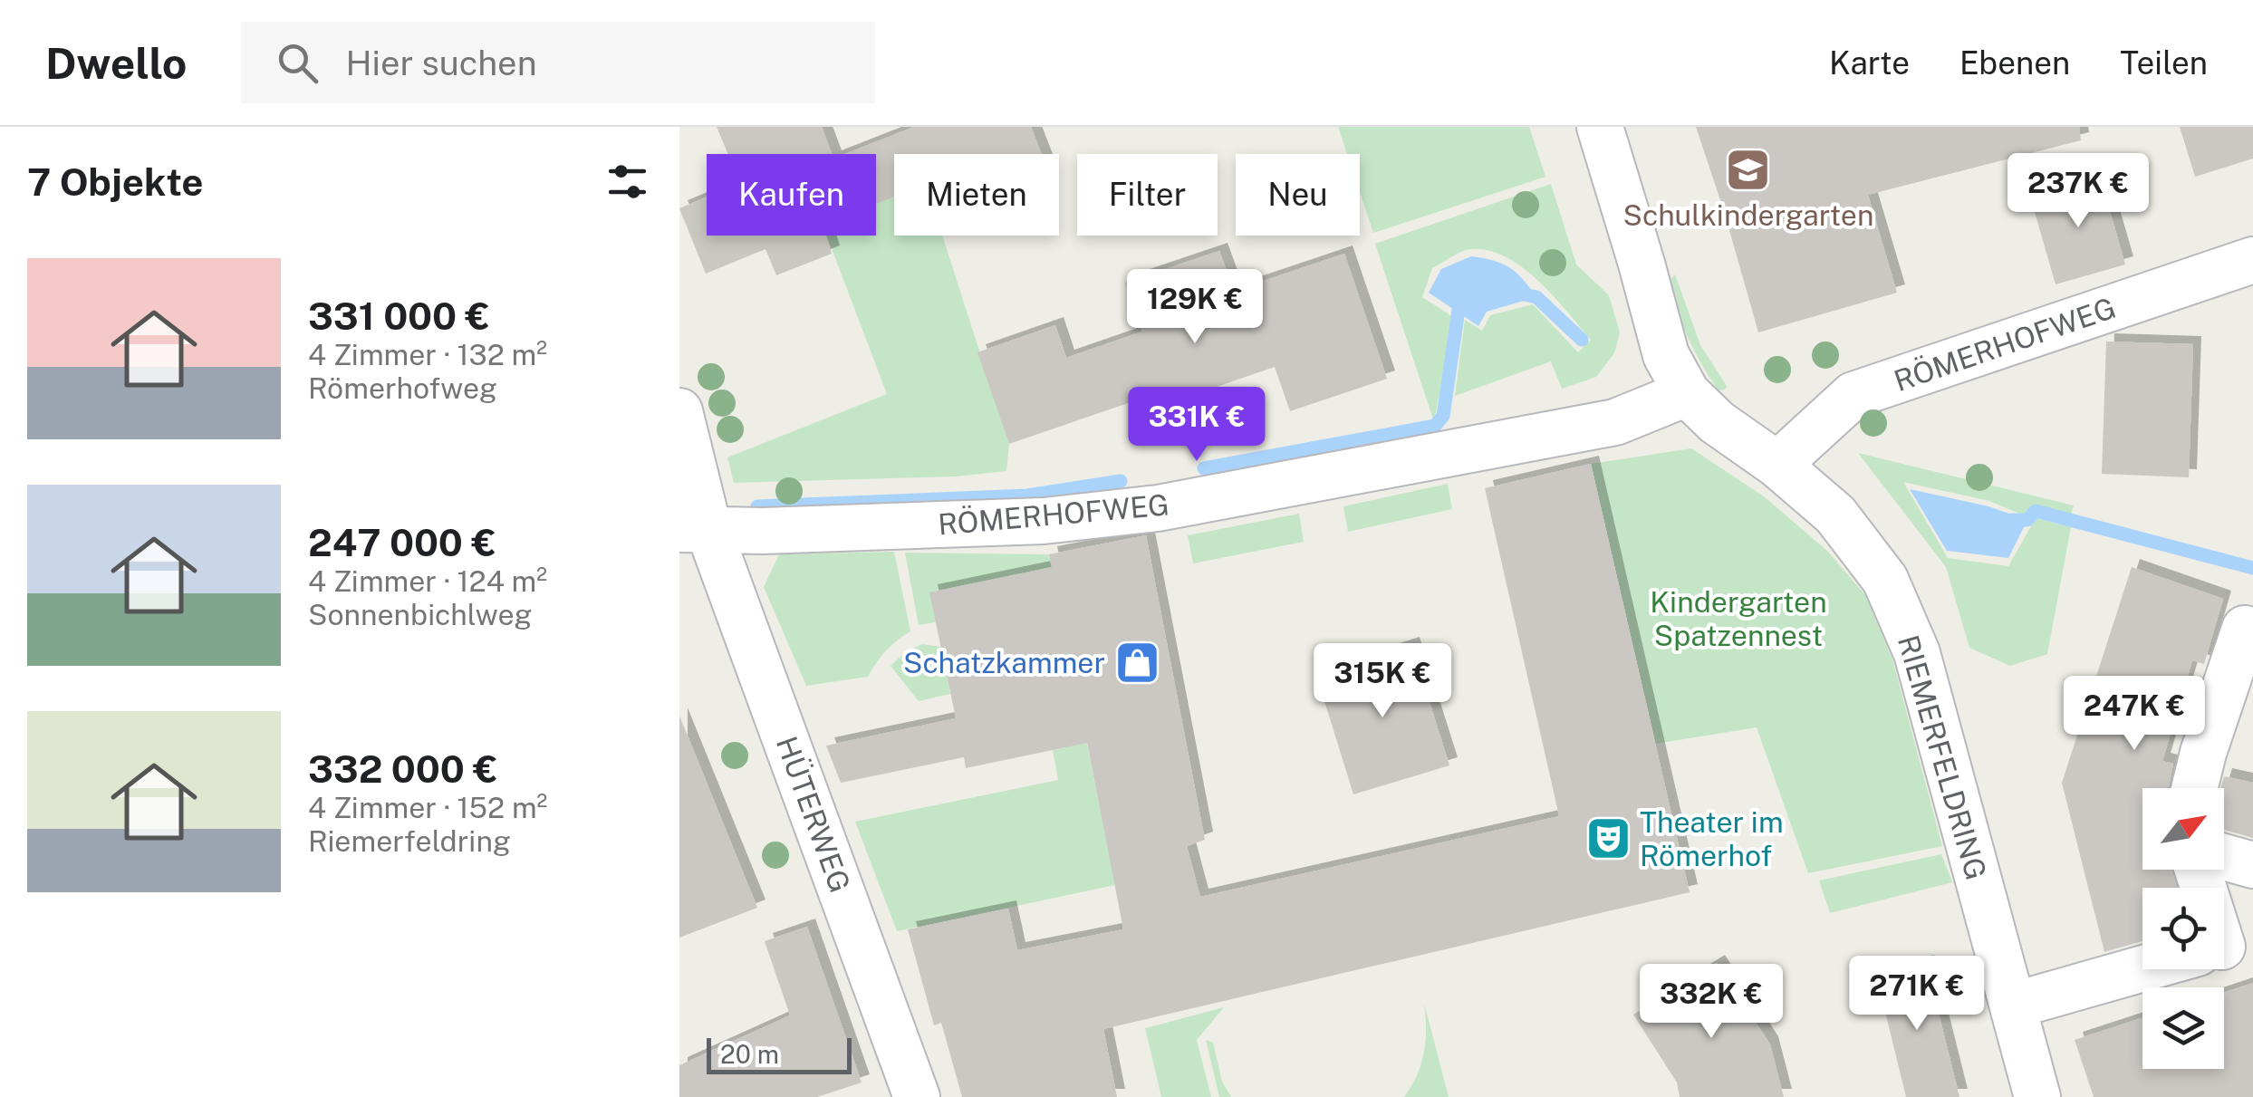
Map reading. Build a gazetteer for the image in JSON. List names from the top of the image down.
{
  "streets": {
    "street": ["RÖMERHOFWEG", "RIEMERFELDRING", "HÜTERWEG"]
  },
  "crossings": [
    ["RÖMERHOFWEG", "RIEMERFELDRING"],
    ["RÖMERHOFWEG", "HÜTERWEG"]
  ],
  "parks": ["Kindergarten Spatzennest"],
  "places": {
    "school or university": ["Schulkindergarten"],
    "shop": ["Schatzkammer"],
    "theatre": ["Theater im Römerhof"]
  },
  "scale_bar": "20 m",
  "north": "top right",
  "page": {
    "header": "Dwello",
    "search": "Hier suchen",
    "nav": ["Karte", "Ebenen", "Teilen"],
    "heading": "7 Objekte",
    "price": [
      "237K €",
      "129K €",
      "331K €",
      "315K €",
      "247K €",
      "271K €",
      "332K €"
    ],
    "chip": [
      "Kaufen",
      "Mieten",
      "Filter",
      "Neu"
    ],
    "list": [
      {
        "name": "331 000 €",
        "note": "4 Zimmer · 132 m² · Römerhofweg"
      },
      {
        "name": "247 000 €",
        "note": "4 Zimmer · 124 m² · Sonnenbichlweg"
      },
      {
        "name": "332 000 €",
        "note": "4 Zimmer · 152 m² · Riemerfeldring"
      }
    ],
    "scale": "20 m"
  }
}
